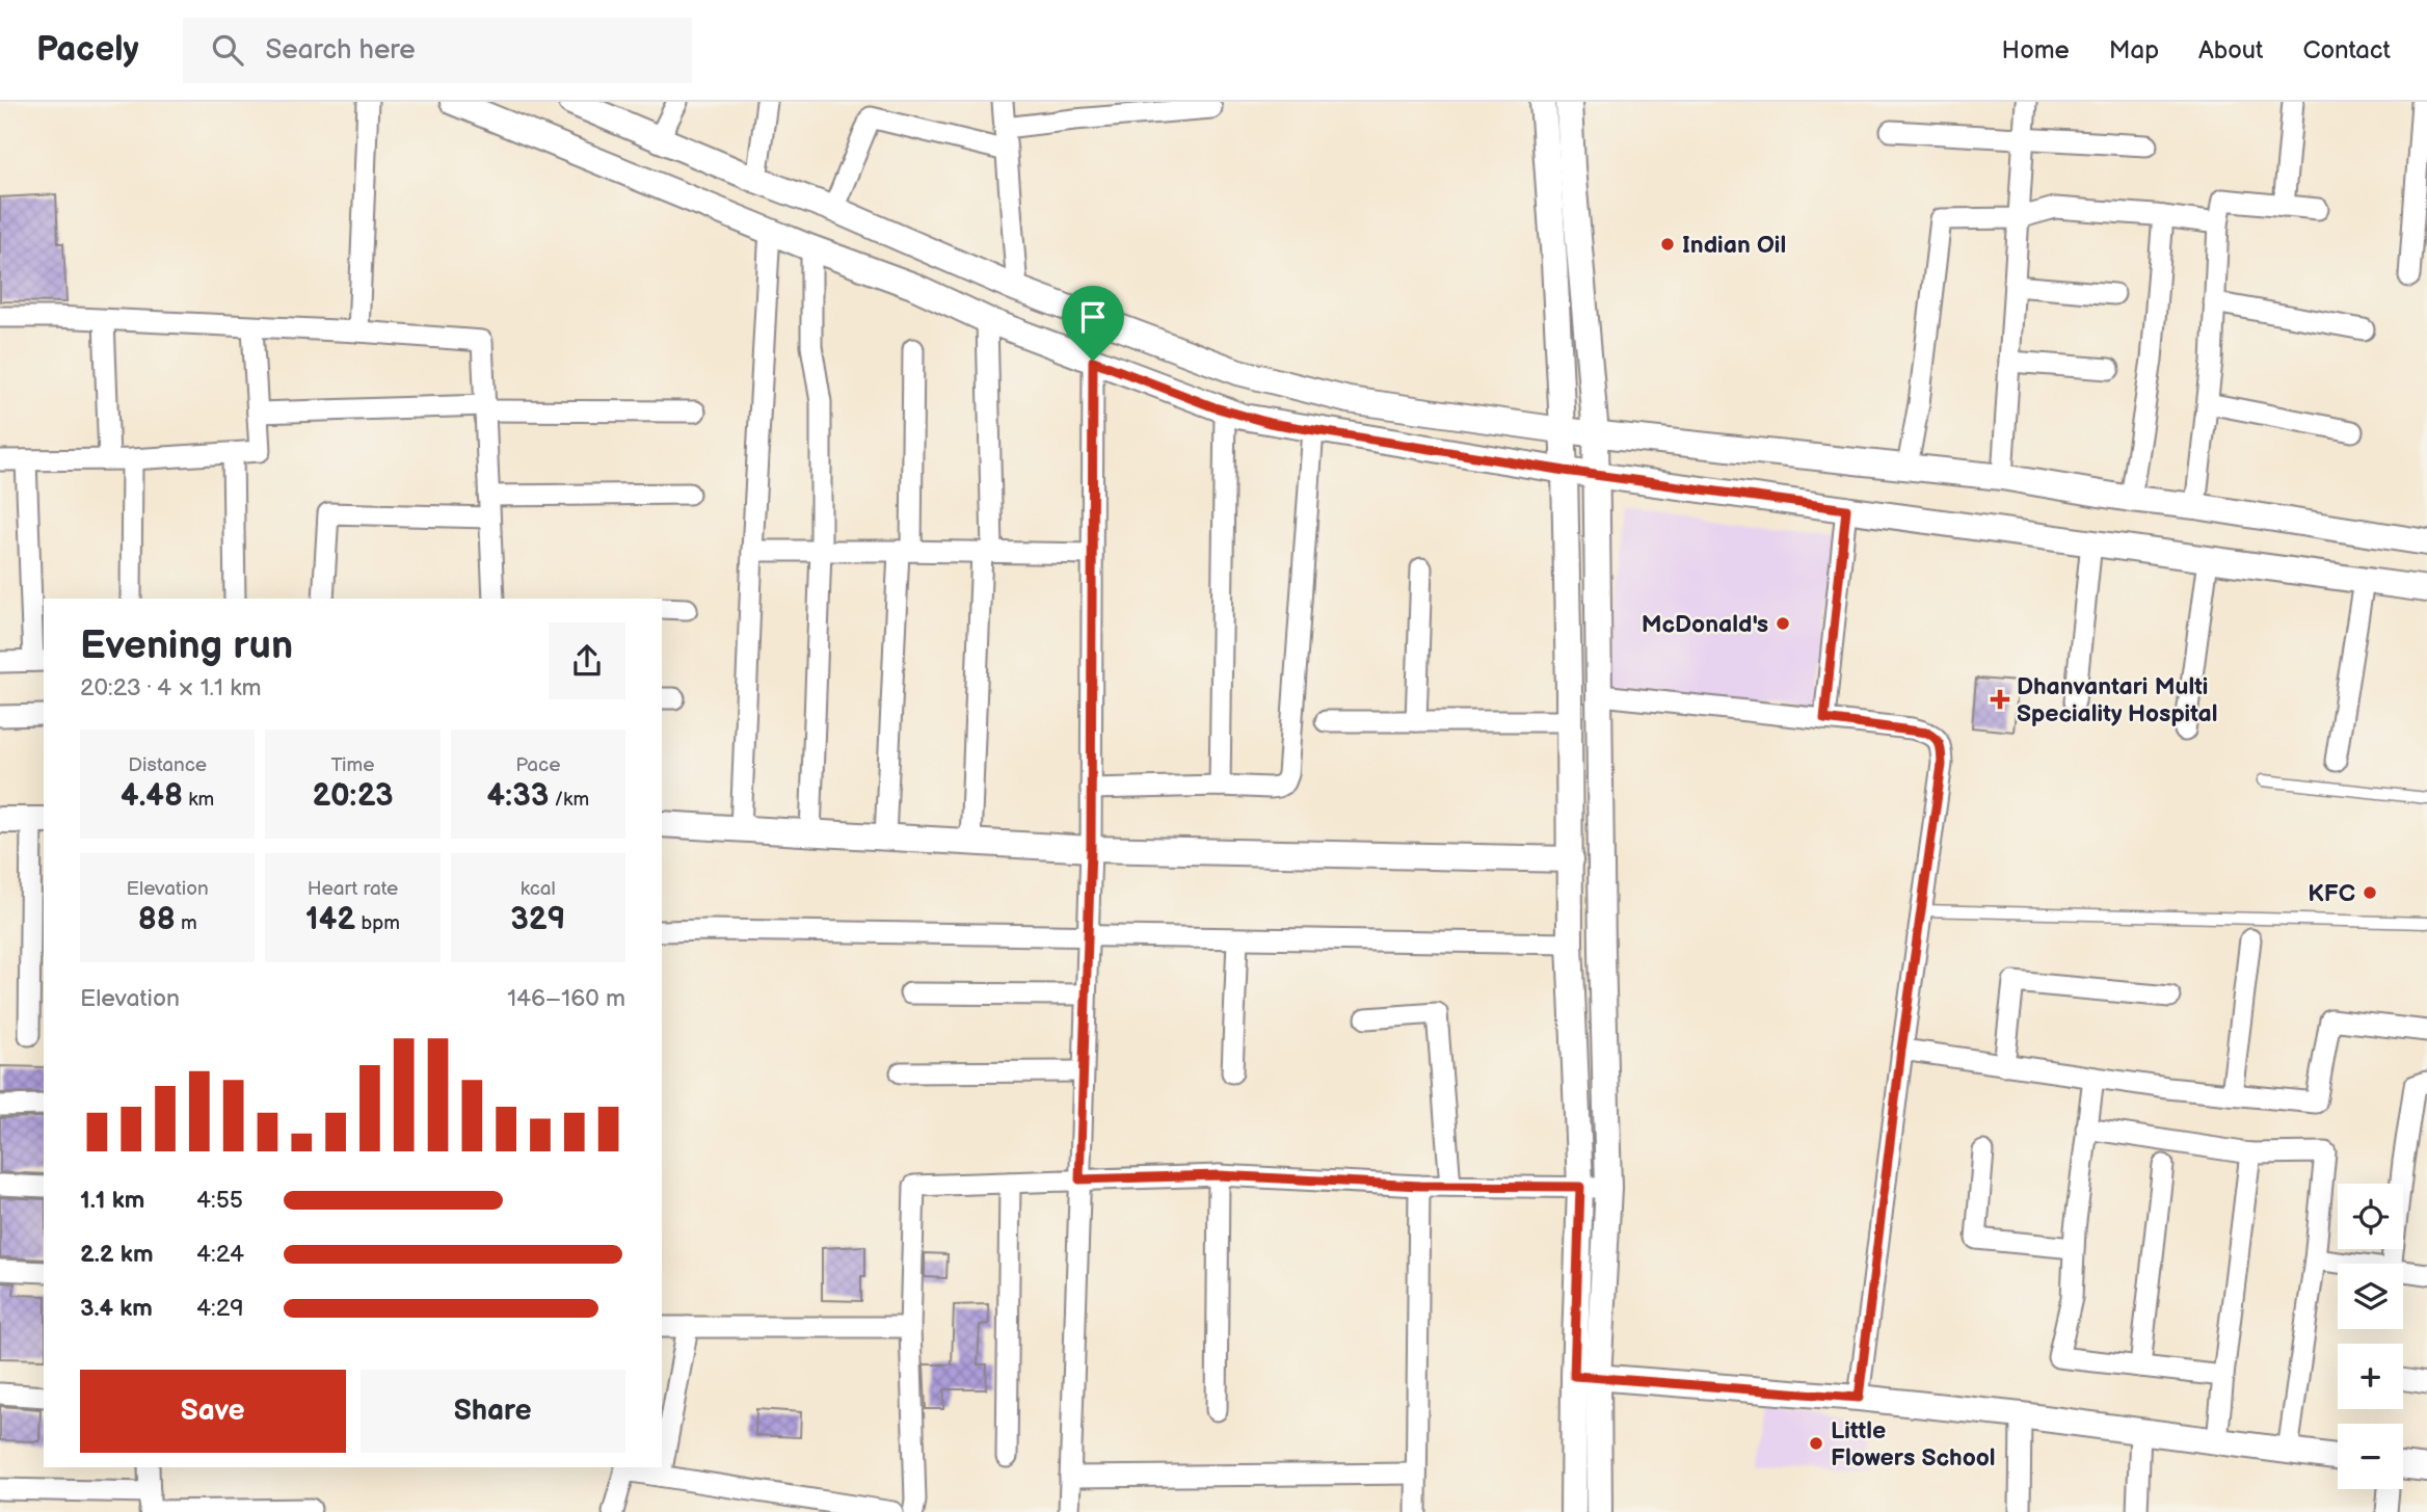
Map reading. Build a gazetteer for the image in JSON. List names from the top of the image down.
{
  "places": {
    "other": [
      "Indian Oil",
      "McDonald's",
      "KFC",
      "Little Flowers School"
    ],
    "health": ["Dhanvantari Multi Speciality Hospital"]
  },
  "page": {
    "header": "Pacely",
    "search": "Search here",
    "nav": [
      "Home",
      "Map",
      "About",
      "Contact"
    ],
    "heading": ["Evening run", "20:23 · 4 × 1.1 km"],
    "stats": [
      ["Distance", "4.48 km"],
      ["Time", "20:23"],
      ["Pace", "4:33 /km"],
      ["Elevation", "88 m"],
      ["Heart rate", "142 bpm"],
      ["kcal", "329"]
    ],
    "chart": ["Elevation", "146–160 m"],
    "list": [
      {
        "name": "1.1 km",
        "note": "4:55"
      },
      {
        "name": "2.2 km",
        "note": "4:24"
      },
      {
        "name": "3.4 km",
        "note": "4:29"
      }
    ],
    "map_buttons": ["+", "−"],
    "buttons": ["Save", "Share"]
  }
}
